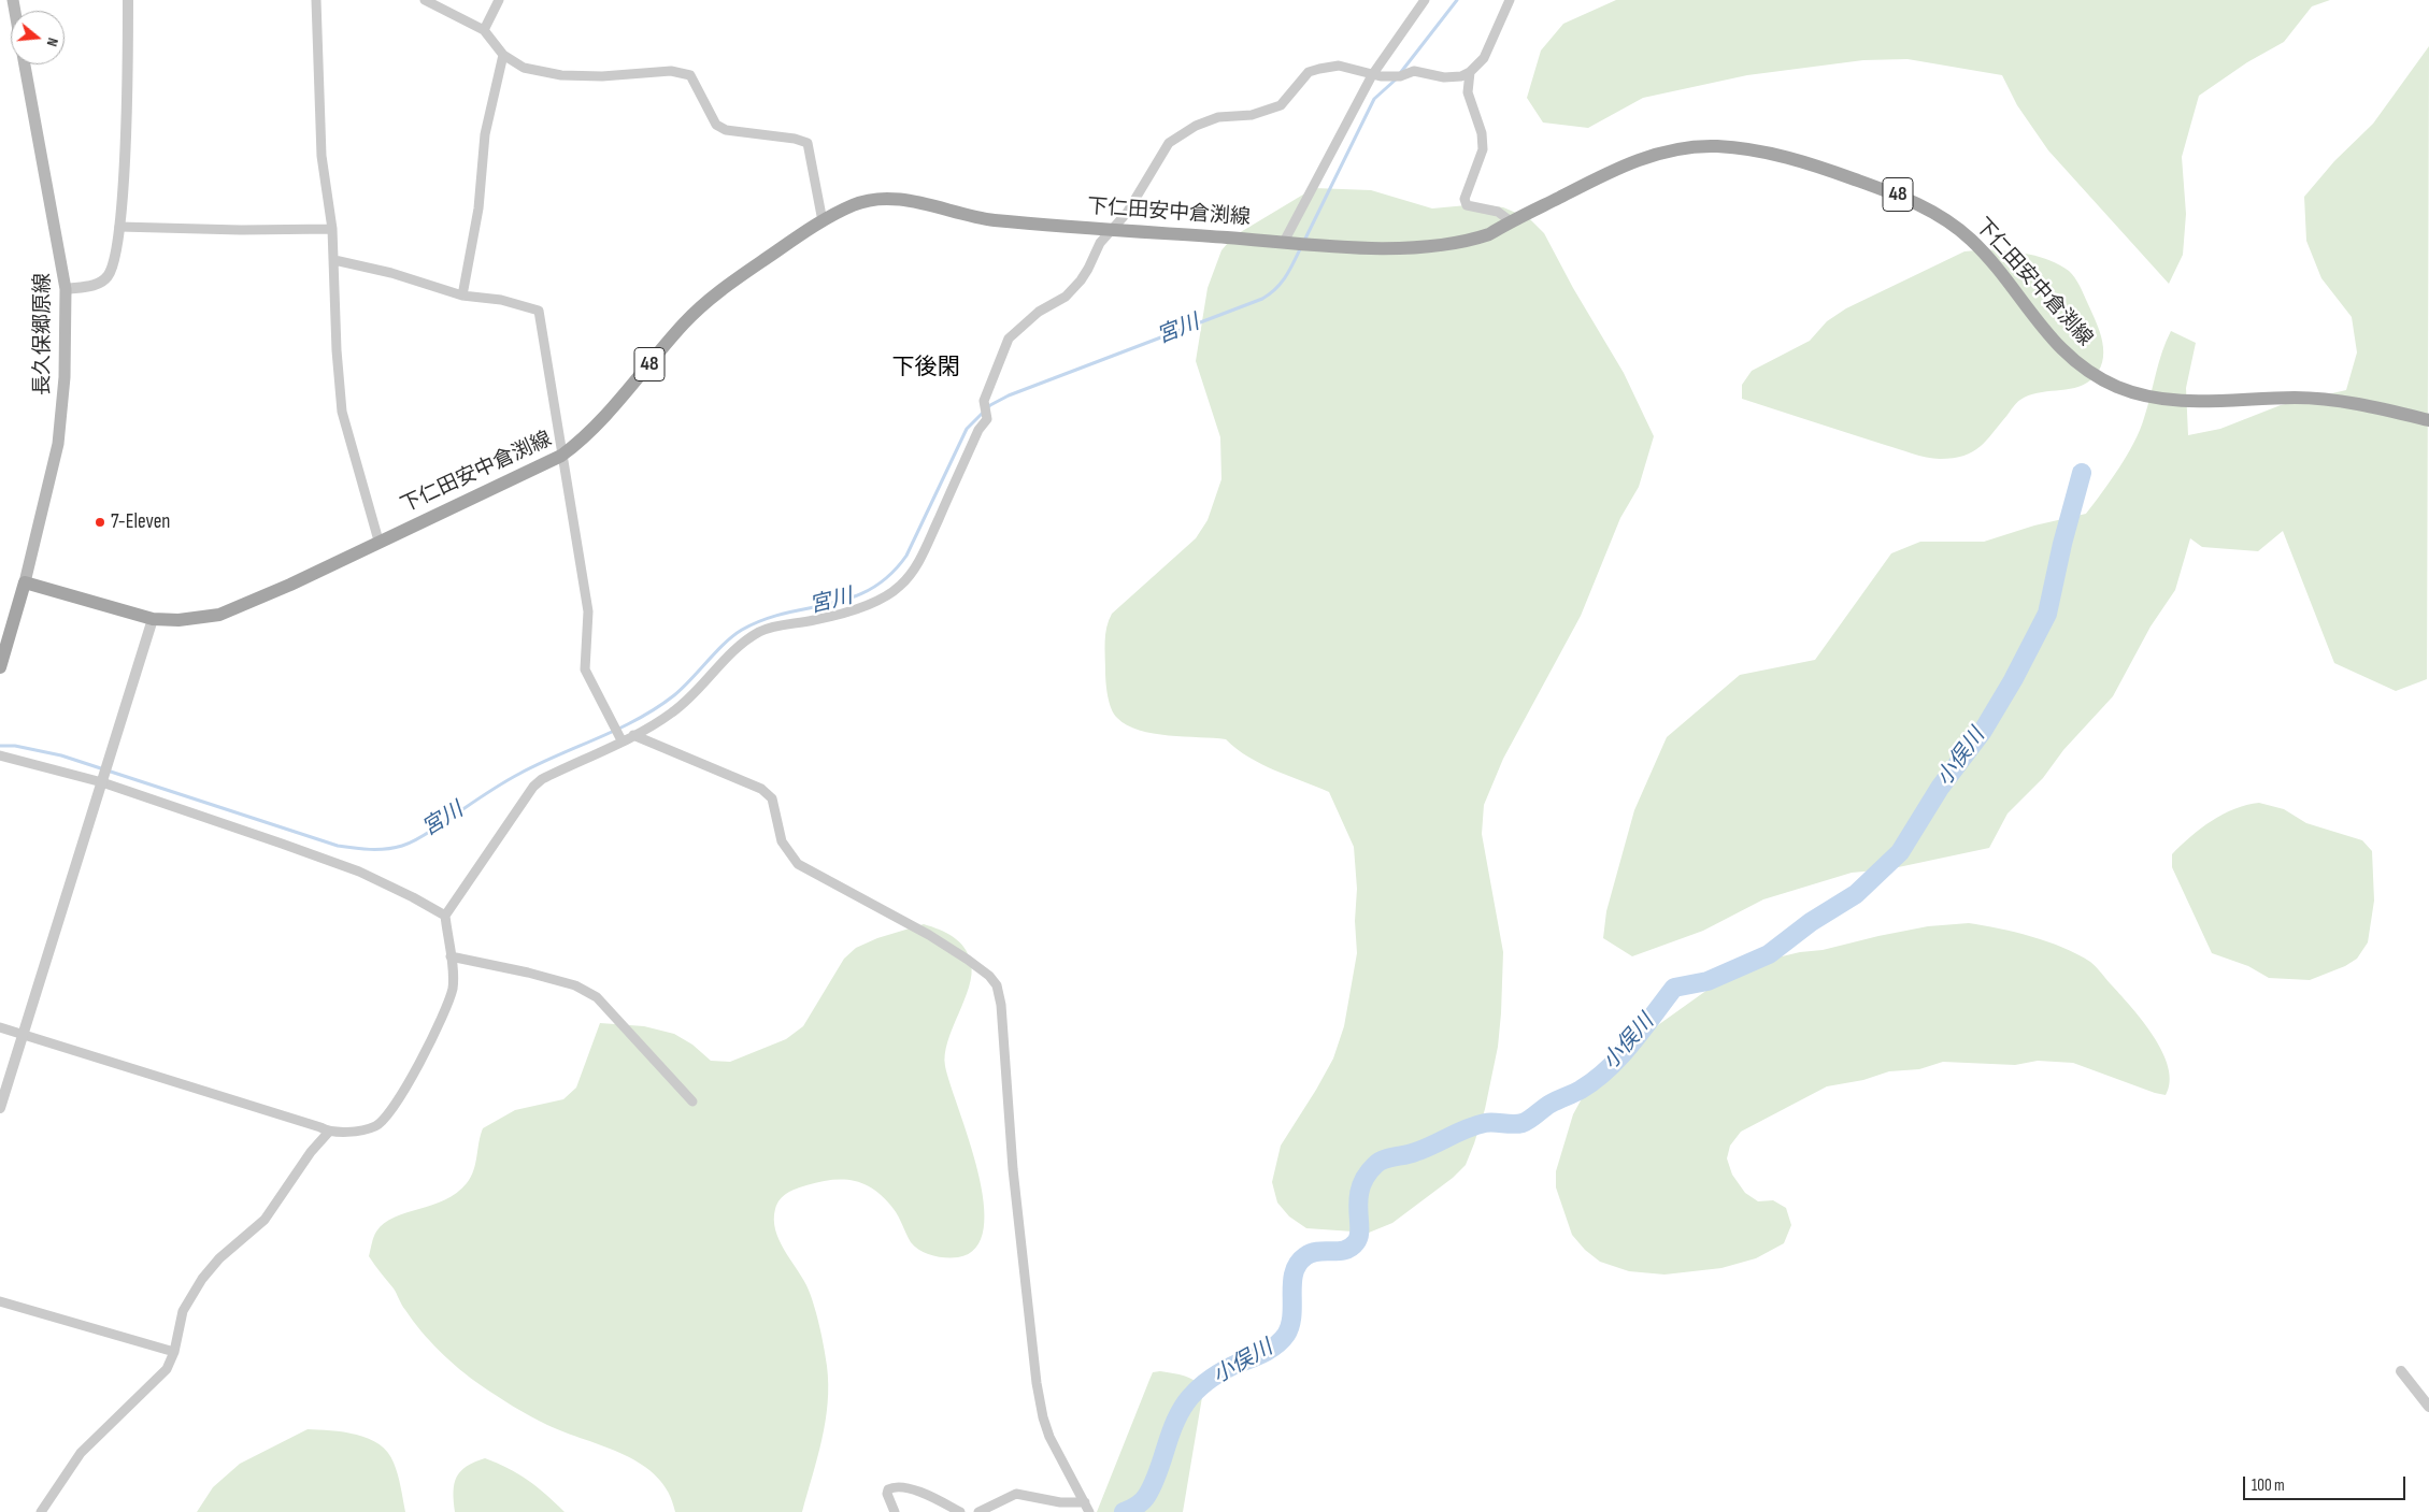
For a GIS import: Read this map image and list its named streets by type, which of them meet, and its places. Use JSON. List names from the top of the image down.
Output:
{
  "streets": {
    "main road": ["48", "下仁田安中倉渕線", "長久保郷原線"]
  },
  "crossings": [
    ["下仁田安中倉渕線", "長久保郷原線"]
  ],
  "districts": ["下後閑"],
  "water": ["宮川", "小俣川"],
  "places": ["7-Eleven"],
  "scale_bar": "100 m",
  "north": "right"
}
